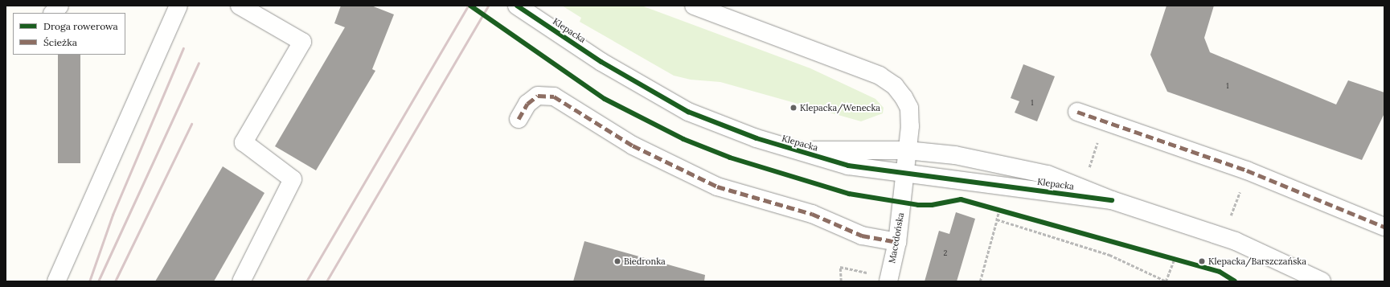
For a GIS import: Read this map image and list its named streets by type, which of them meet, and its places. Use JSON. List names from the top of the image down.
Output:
{
  "streets": {
    "street": ["Klepacka", "Macedońska"]
  },
  "crossings": [
    ["Klepacka", "Macedońska"]
  ],
  "places": ["Klepacka/Wenecka", "Biedronka", "Klepacka/Barszczańska"],
  "house_numbers": ["1", "1", "2"],
  "legend": ["Droga rowerowa", "Ścieżka"]
}
